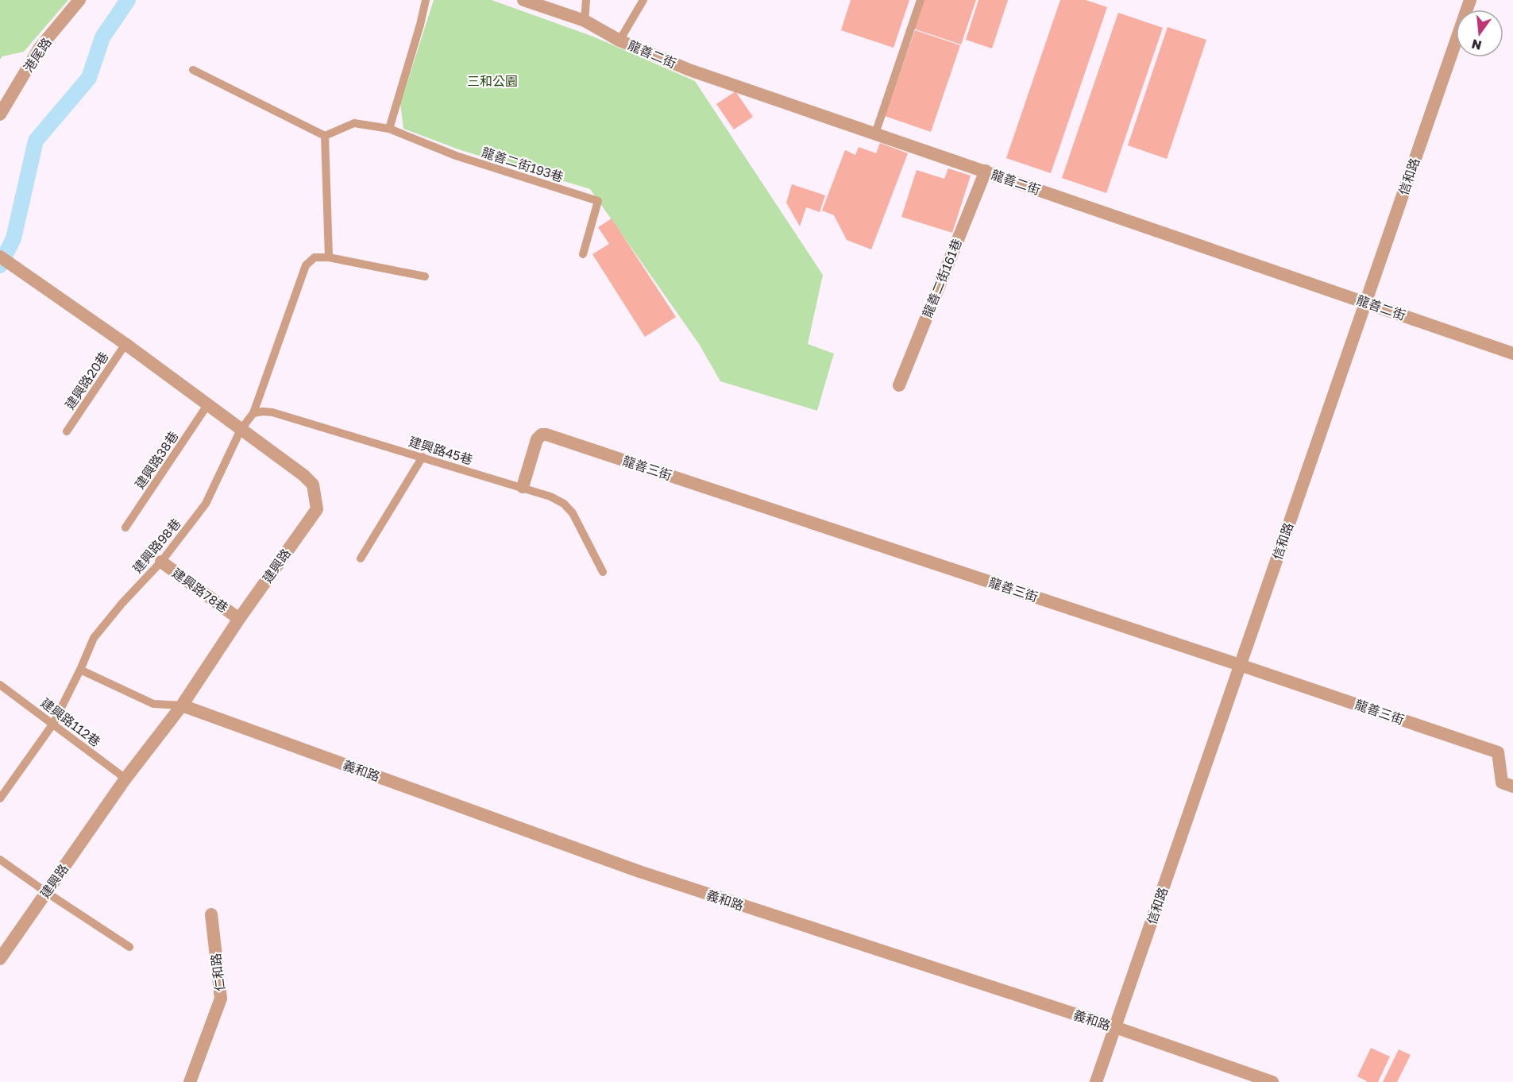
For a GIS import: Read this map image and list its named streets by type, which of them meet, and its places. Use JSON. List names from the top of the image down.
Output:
{
  "streets": {
    "street": [
      "龍善二街",
      "港尾路",
      "信和路",
      "龍善二街161巷",
      "龍善三街",
      "建興路",
      "建興路78巷",
      "義和路",
      "仁和路"
    ],
    "lane": [
      "龍善二街193巷",
      "建興路20巷",
      "建興路45巷",
      "建興路38巷",
      "建興路98巷",
      "建興路112巷"
    ]
  },
  "crossings": [
    ["龍善二街", "信和路"],
    ["龍善二街", "龍善二街161巷"],
    ["信和路", "龍善三街"],
    ["信和路", "義和路"],
    ["建興路20巷", "建興路"],
    ["建興路45巷", "龍善三街"],
    ["建興路38巷", "建興路"],
    ["建興路98巷", "建興路"],
    ["建興路98巷", "建興路78巷"],
    ["建興路98巷", "建興路112巷"],
    ["建興路", "建興路78巷"],
    ["建興路", "建興路112巷"],
    ["建興路", "義和路"]
  ],
  "parks": ["三和公園"],
  "north": "bottom"
}
